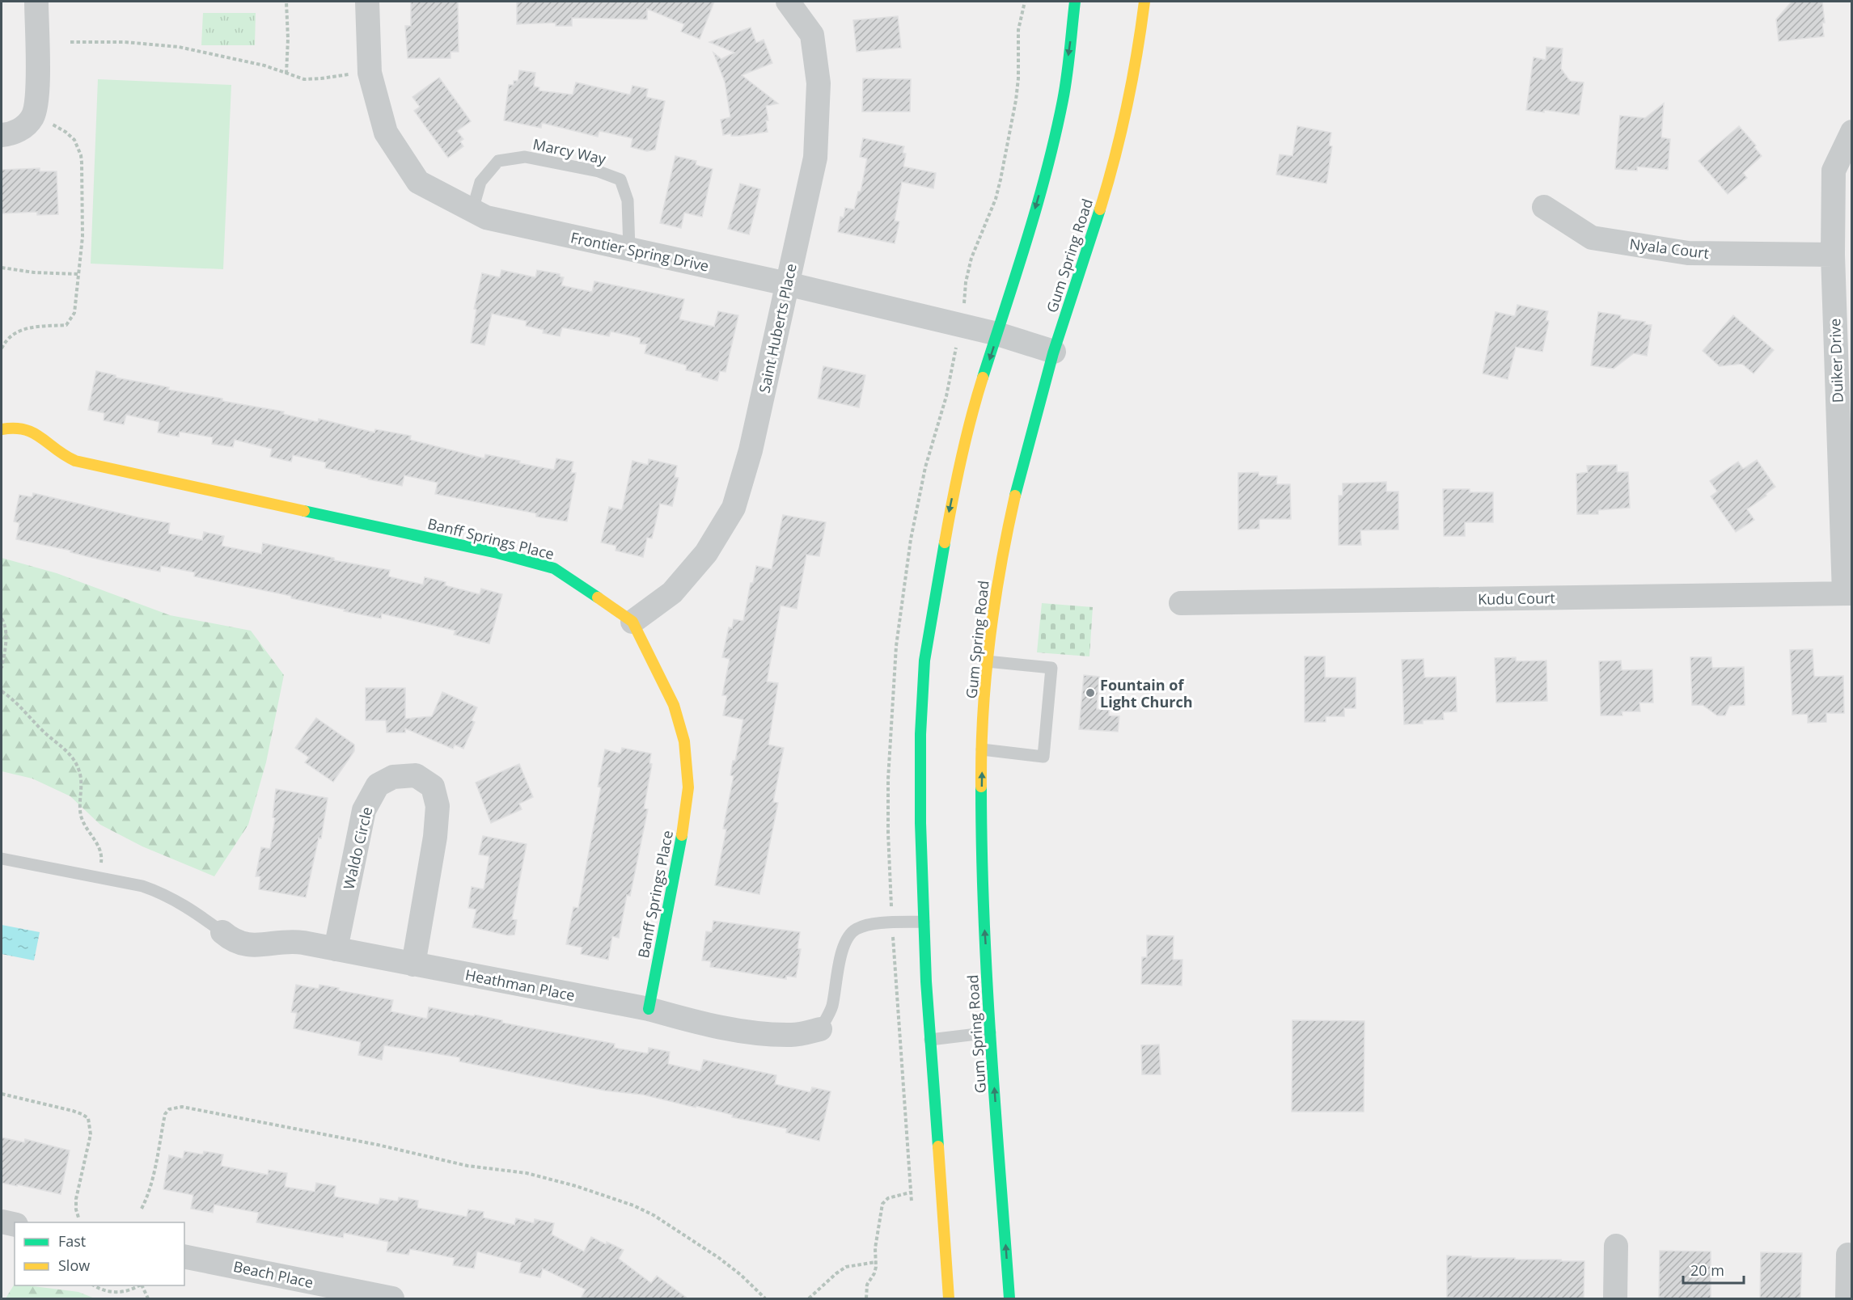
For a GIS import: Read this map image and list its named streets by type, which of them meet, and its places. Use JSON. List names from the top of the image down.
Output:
{
  "streets": {
    "main road": ["Gum Spring Road", "Banff Springs Place"],
    "street": [
      "Nyala Court",
      "Frontier Spring Drive",
      "Saint Huberts Place",
      "Duiker Drive",
      "Kudu Court",
      "Waldo Circle",
      "Heathman Place",
      "Beach Place"
    ],
    "lane": ["Marcy Way"]
  },
  "crossings": [
    ["Marcy Way", "Frontier Spring Drive"],
    ["Nyala Court", "Duiker Drive"],
    ["Frontier Spring Drive", "Gum Spring Road"],
    ["Frontier Spring Drive", "Saint Huberts Place"],
    ["Saint Huberts Place", "Banff Springs Place"],
    ["Duiker Drive", "Kudu Court"],
    ["Banff Springs Place", "Heathman Place"],
    ["Waldo Circle", "Heathman Place"]
  ],
  "places": ["Fountain of Light Church"],
  "legend": ["Fast", "Slow"],
  "scale_bar": "20 m"
}
